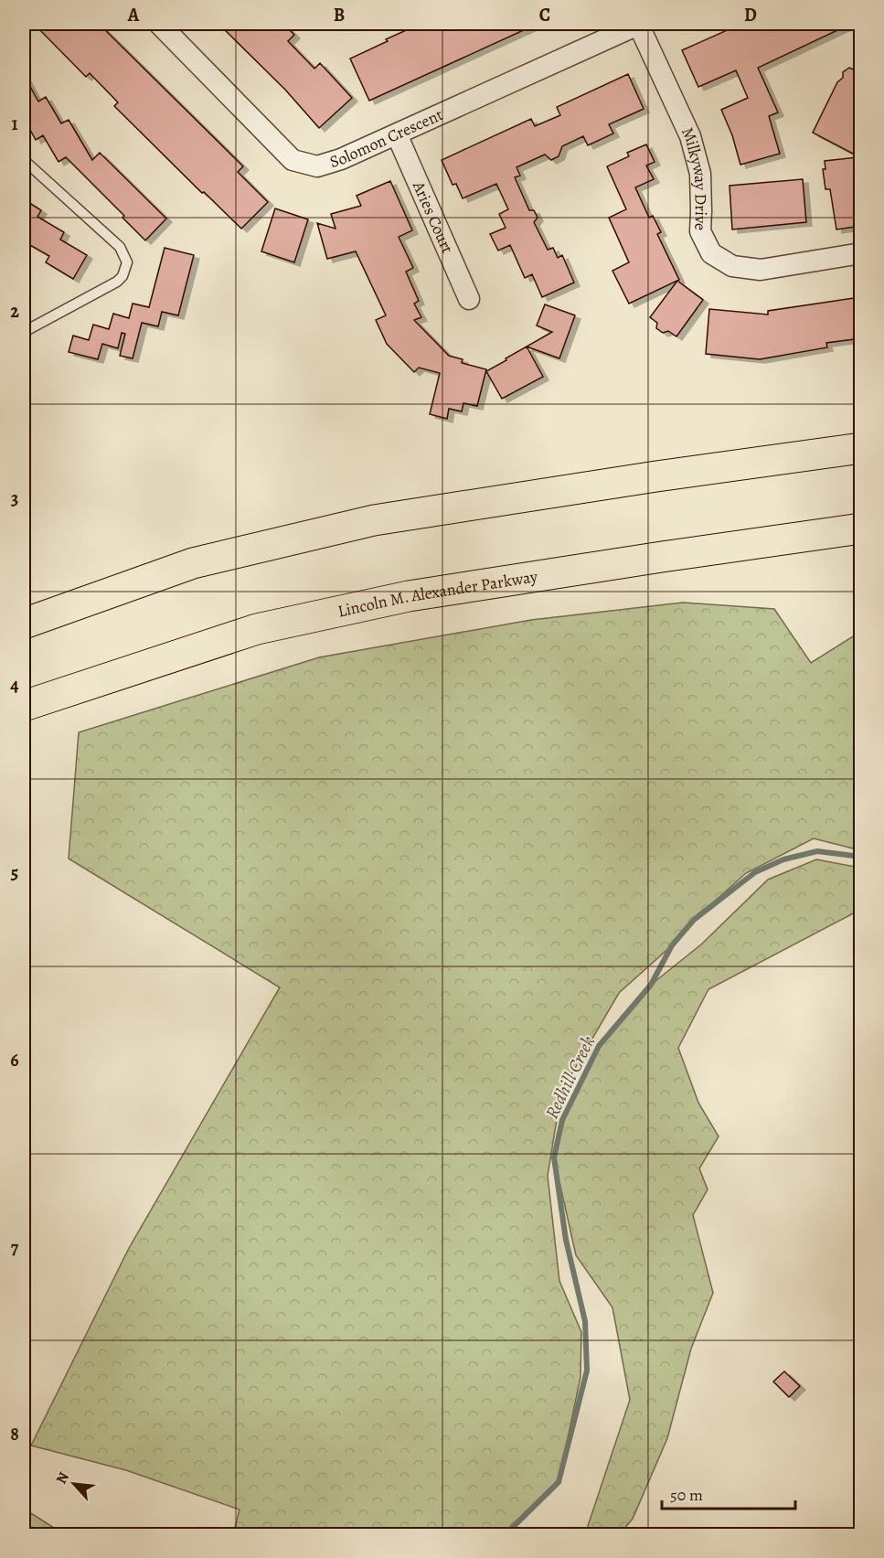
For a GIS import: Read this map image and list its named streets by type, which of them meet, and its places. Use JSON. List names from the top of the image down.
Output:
{
  "streets": {
    "highway": ["Lincoln M. Alexander Parkway"],
    "street": ["Solomon Crescent", "Milkyway Drive", "Aries Court"]
  },
  "crossings": [
    ["Solomon Crescent", "Milkyway Drive"],
    ["Solomon Crescent", "Aries Court"]
  ],
  "water": ["Redhill Creek"],
  "scale_bar": "50 m",
  "north": "top left",
  "grid": {
    "columns": [
      "A",
      "B",
      "C",
      "D"
    ],
    "rows": [
      "1",
      "2",
      "3",
      "4",
      "5",
      "6",
      "7",
      "8"
    ]
  }
}
